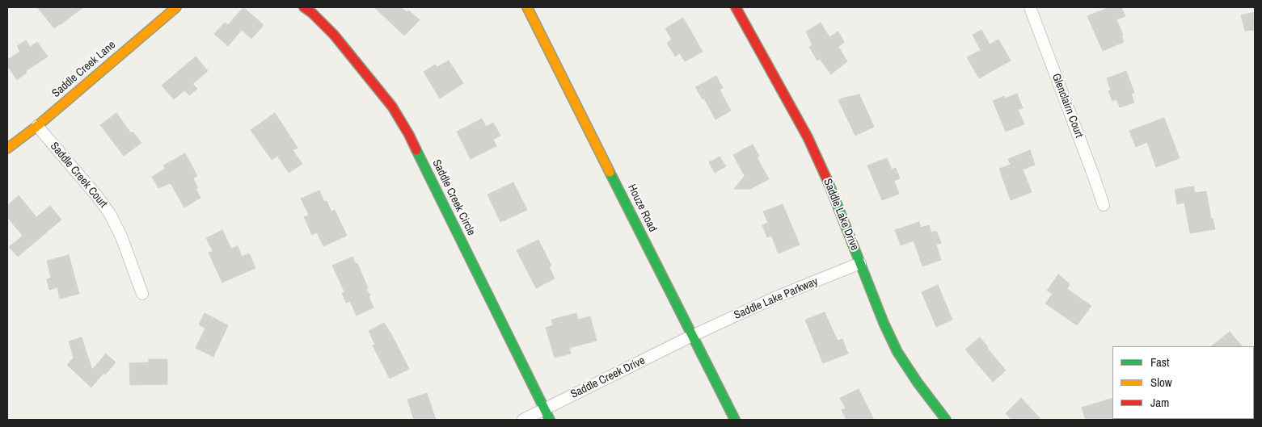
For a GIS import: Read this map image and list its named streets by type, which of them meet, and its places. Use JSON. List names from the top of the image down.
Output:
{
  "streets": {
    "street": [
      "Saddle Creek Lane",
      "Glenclairn Court",
      "Saddle Creek Court",
      "Saddle Creek Circle",
      "Houze Road",
      "Saddle Lake Drive",
      "Saddle Lake Parkway",
      "Saddle Creek Drive"
    ]
  },
  "crossings": [
    ["Saddle Creek Lane", "Saddle Creek Court"],
    ["Saddle Creek Circle", "Saddle Creek Drive"],
    ["Houze Road", "Saddle Lake Parkway"],
    ["Houze Road", "Saddle Creek Drive"],
    ["Saddle Lake Drive", "Saddle Lake Parkway"],
    ["Saddle Lake Parkway", "Saddle Creek Drive"]
  ],
  "legend": ["Fast", "Slow", "Jam"]
}
